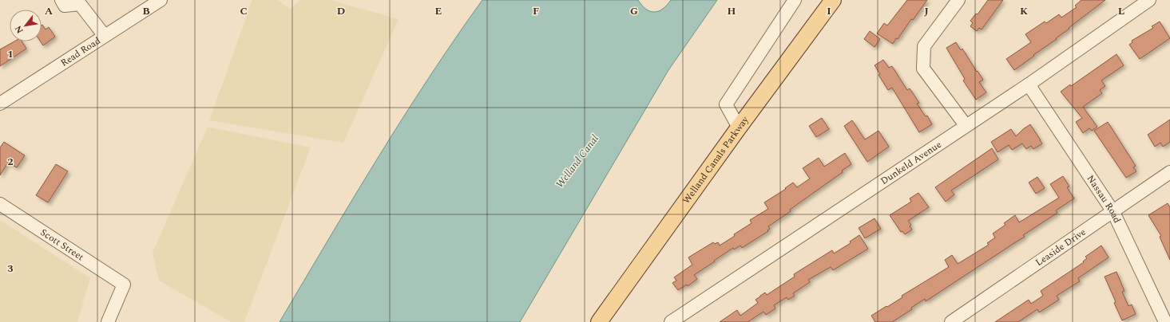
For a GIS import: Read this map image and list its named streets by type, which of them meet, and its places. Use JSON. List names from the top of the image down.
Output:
{
  "streets": {
    "main road": ["Welland Canals Parkway"],
    "street": [
      "Read Road",
      "Dunkeld Avenue",
      "Nassau Road",
      "Scott Street",
      "Leaside Drive"
    ]
  },
  "crossings": [
    ["Dunkeld Avenue", "Nassau Road"],
    ["Nassau Road", "Leaside Drive"]
  ],
  "water": ["Welland Canal"],
  "north": "bottom left",
  "grid": {
    "columns": [
      "A",
      "B",
      "C",
      "D",
      "E",
      "F",
      "G",
      "H",
      "I",
      "J",
      "K",
      "L"
    ],
    "rows": ["1", "2", "3"]
  }
}
